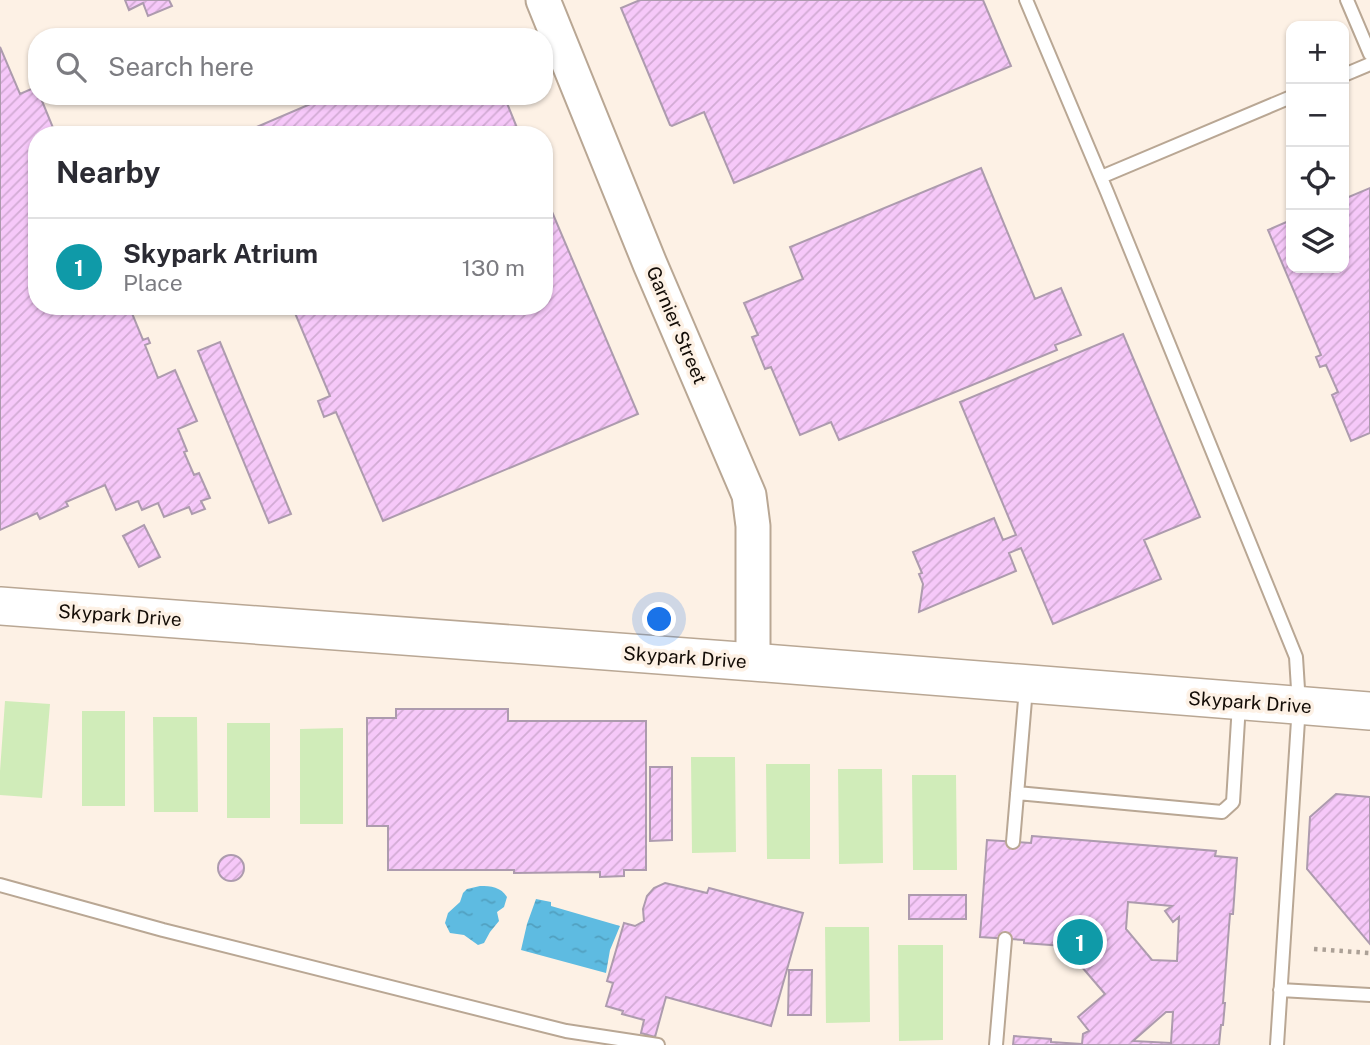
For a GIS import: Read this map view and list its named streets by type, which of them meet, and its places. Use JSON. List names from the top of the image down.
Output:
{
  "streets": {
    "main road": ["Skypark Drive"],
    "street": ["Garnier Street"]
  },
  "crossings": [
    ["Garnier Street", "Skypark Drive"]
  ],
  "page": {
    "map_buttons": ["+", "−"],
    "search": "Search here",
    "heading": "Nearby",
    "list": [
      {
        "mark": "1",
        "name": "Skypark Atrium",
        "note": "Place",
        "value": "130 m"
      }
    ],
    "pins": "1"
  }
}
